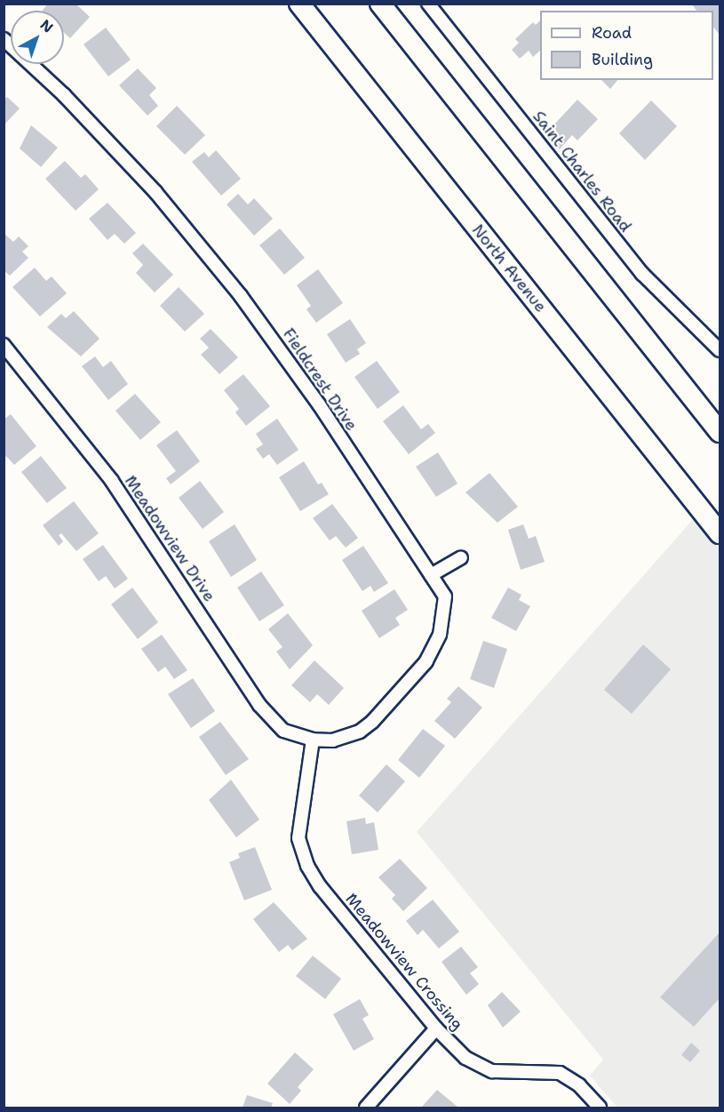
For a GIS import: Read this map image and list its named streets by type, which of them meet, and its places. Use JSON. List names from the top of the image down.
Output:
{
  "streets": {
    "main road": ["North Avenue"],
    "street": [
      "Saint Charles Road",
      "Fieldcrest Drive",
      "Meadowview Drive",
      "Meadowview Crossing"
    ]
  },
  "crossings": [
    ["Fieldcrest Drive", "Meadowview Drive"],
    ["Fieldcrest Drive", "Meadowview Crossing"],
    ["Meadowview Drive", "Meadowview Crossing"]
  ],
  "legend": ["Road", "Building"],
  "north": "top right"
}
